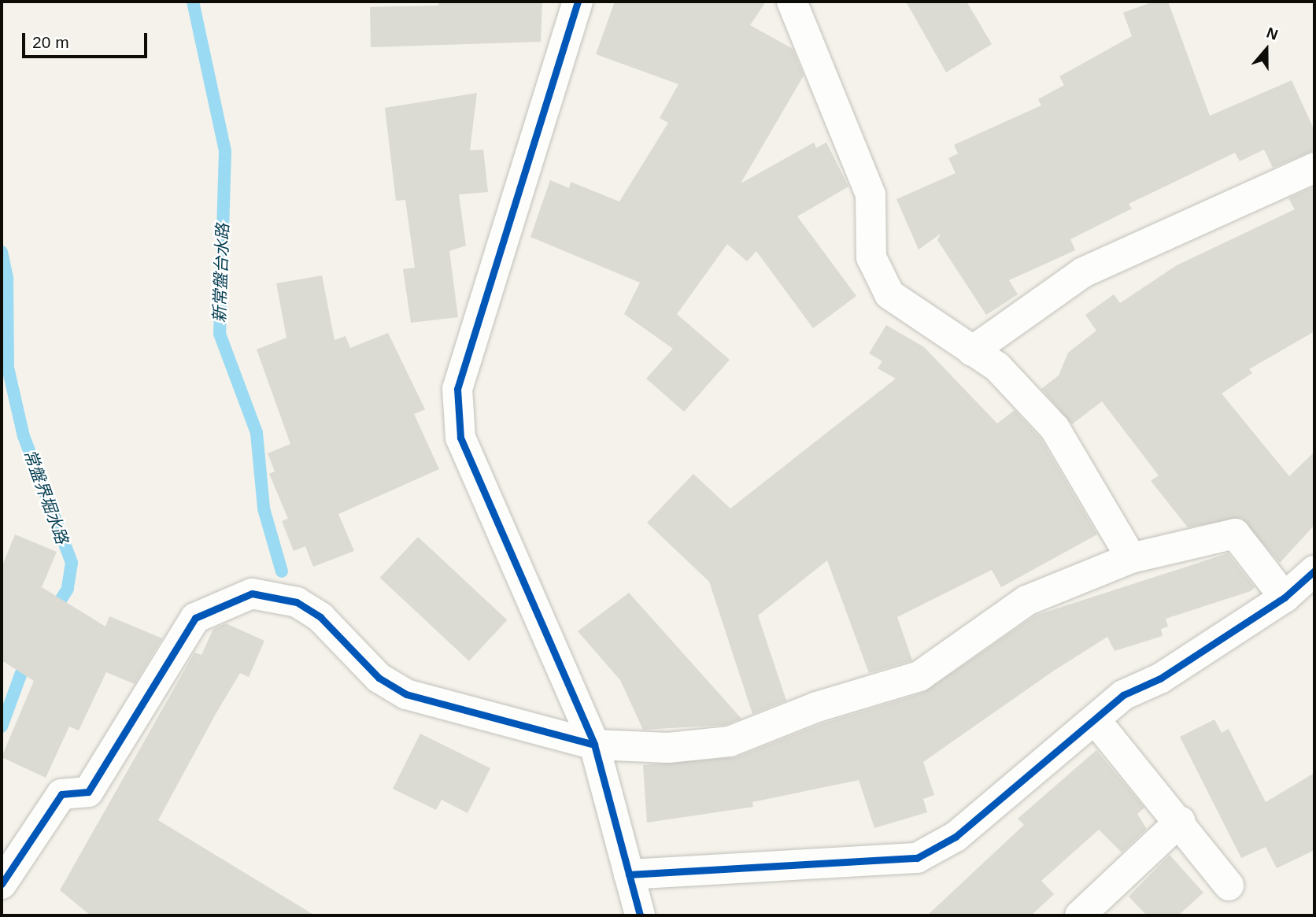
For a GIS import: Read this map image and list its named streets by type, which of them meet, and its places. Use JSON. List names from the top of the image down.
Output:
{
  "water": ["新常盤台水路", "常盤界堀水路"],
  "scale_bar": "20 m",
  "north": "top"
}
